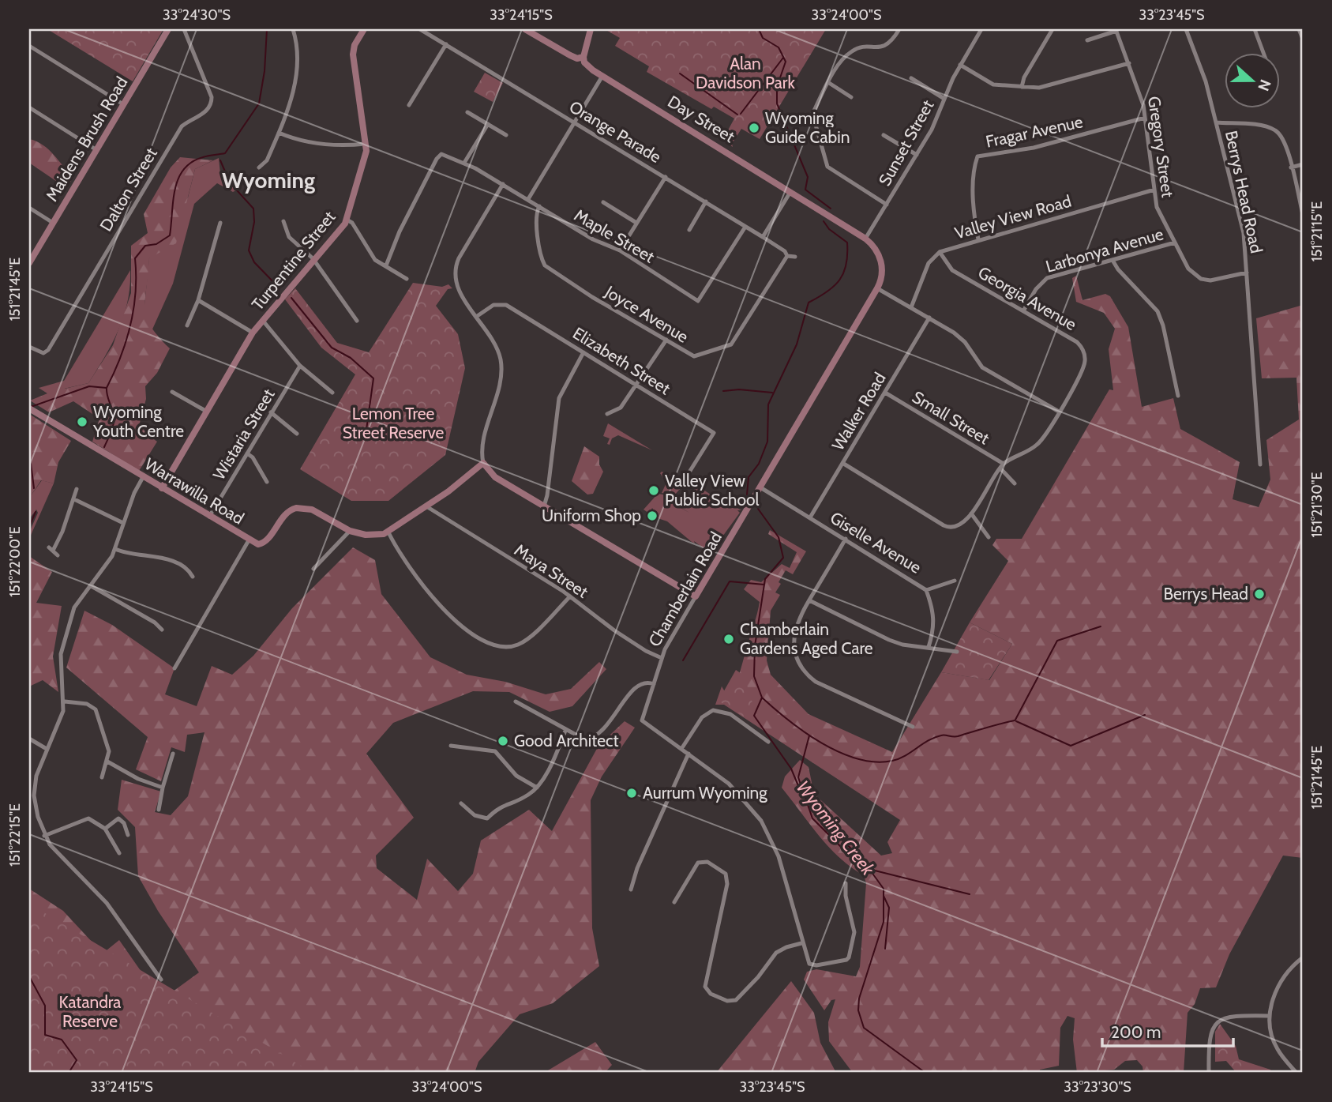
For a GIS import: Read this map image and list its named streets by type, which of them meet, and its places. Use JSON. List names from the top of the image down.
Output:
{
  "streets": {
    "street": [
      "Day Street",
      "Orange Parade",
      "Fragar Avenue",
      "Maidens Brush Road",
      "Sunset Street",
      "Gregory Street",
      "Dalton Street",
      "Berrys Head Road",
      "Valley View Road",
      "Maple Street",
      "Larbonya Avenue",
      "Turpentine Street",
      "Georgia Avenue",
      "Joyce Avenue",
      "Elizabeth Street",
      "Walker Road",
      "Small Street",
      "Wistaria Street",
      "Warrawilla Road",
      "Giselle Avenue",
      "Maya Street",
      "Chamberlain Road"
    ]
  },
  "crossings": [
    ["Day Street", "Sunset Street"],
    ["Day Street", "Chamberlain Road"],
    ["Orange Parade", "Maple Street"],
    ["Orange Parade", "Joyce Avenue"],
    ["Fragar Avenue", "Gregory Street"],
    ["Fragar Avenue", "Valley View Road"],
    ["Sunset Street", "Chamberlain Road"],
    ["Gregory Street", "Berrys Head Road"],
    ["Gregory Street", "Valley View Road"],
    ["Gregory Street", "Larbonya Avenue"],
    ["Valley View Road", "Georgia Avenue"],
    ["Maple Street", "Joyce Avenue"],
    ["Larbonya Avenue", "Georgia Avenue"],
    ["Turpentine Street", "Warrawilla Road"],
    ["Georgia Avenue", "Small Street"],
    ["Walker Road", "Small Street"],
    ["Walker Road", "Giselle Avenue"],
    ["Wistaria Street", "Warrawilla Road"],
    ["Giselle Avenue", "Chamberlain Road"],
    ["Maya Street", "Chamberlain Road"]
  ],
  "districts": ["Wyoming"],
  "water": ["Wyoming Creek"],
  "parks": ["Alan Davidson Park", "Lemon Tree Street Reserve", "Katandra Reserve"],
  "places": [
    "Wyoming Guide Cabin",
    "Wyoming Youth Centre",
    "Valley View Public School",
    "Uniform Shop",
    "Berrys Head",
    "Chamberlain Gardens Aged Care",
    "Good Architect",
    "Aurrum Wyoming"
  ],
  "scale_bar": "200 m",
  "north": "right",
  "coordinates": [
    "33°24'30\"S",
    "33°24'15\"S",
    "33°24'00\"S",
    "33°23'45\"S",
    "151°21'15\"E",
    "151°21'45\"E",
    "151°21'30\"E",
    "151°22'00\"E",
    "151°22'15\"E",
    "33°23'30\"S"
  ]
}
